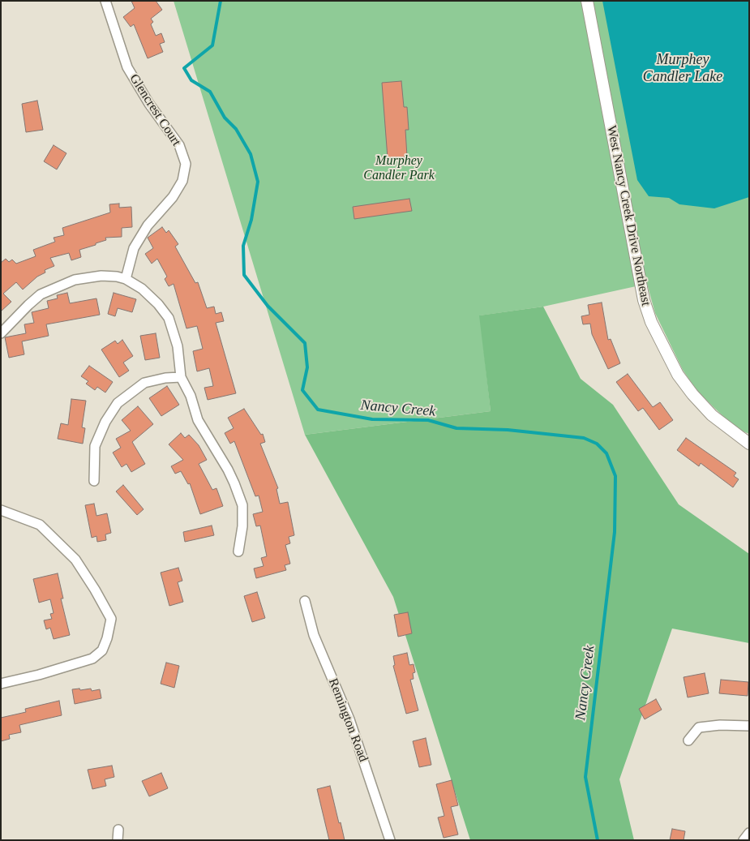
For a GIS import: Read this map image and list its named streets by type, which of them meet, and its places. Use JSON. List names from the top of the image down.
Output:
{
  "streets": {
    "street": ["Glencrest Court", "West Nancy Creek Drive Northeast", "Remington Road"]
  },
  "water": ["Murphey Candler Lake", "Nancy Creek"],
  "parks": ["Murphey Candler Park"]
}
